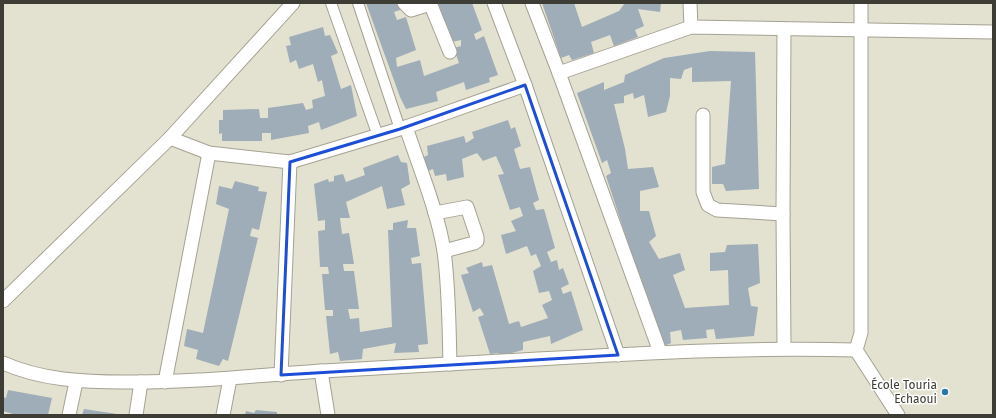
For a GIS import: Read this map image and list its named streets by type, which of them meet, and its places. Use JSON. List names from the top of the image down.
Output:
{
  "places": ["École Touria Echaoui"]
}
